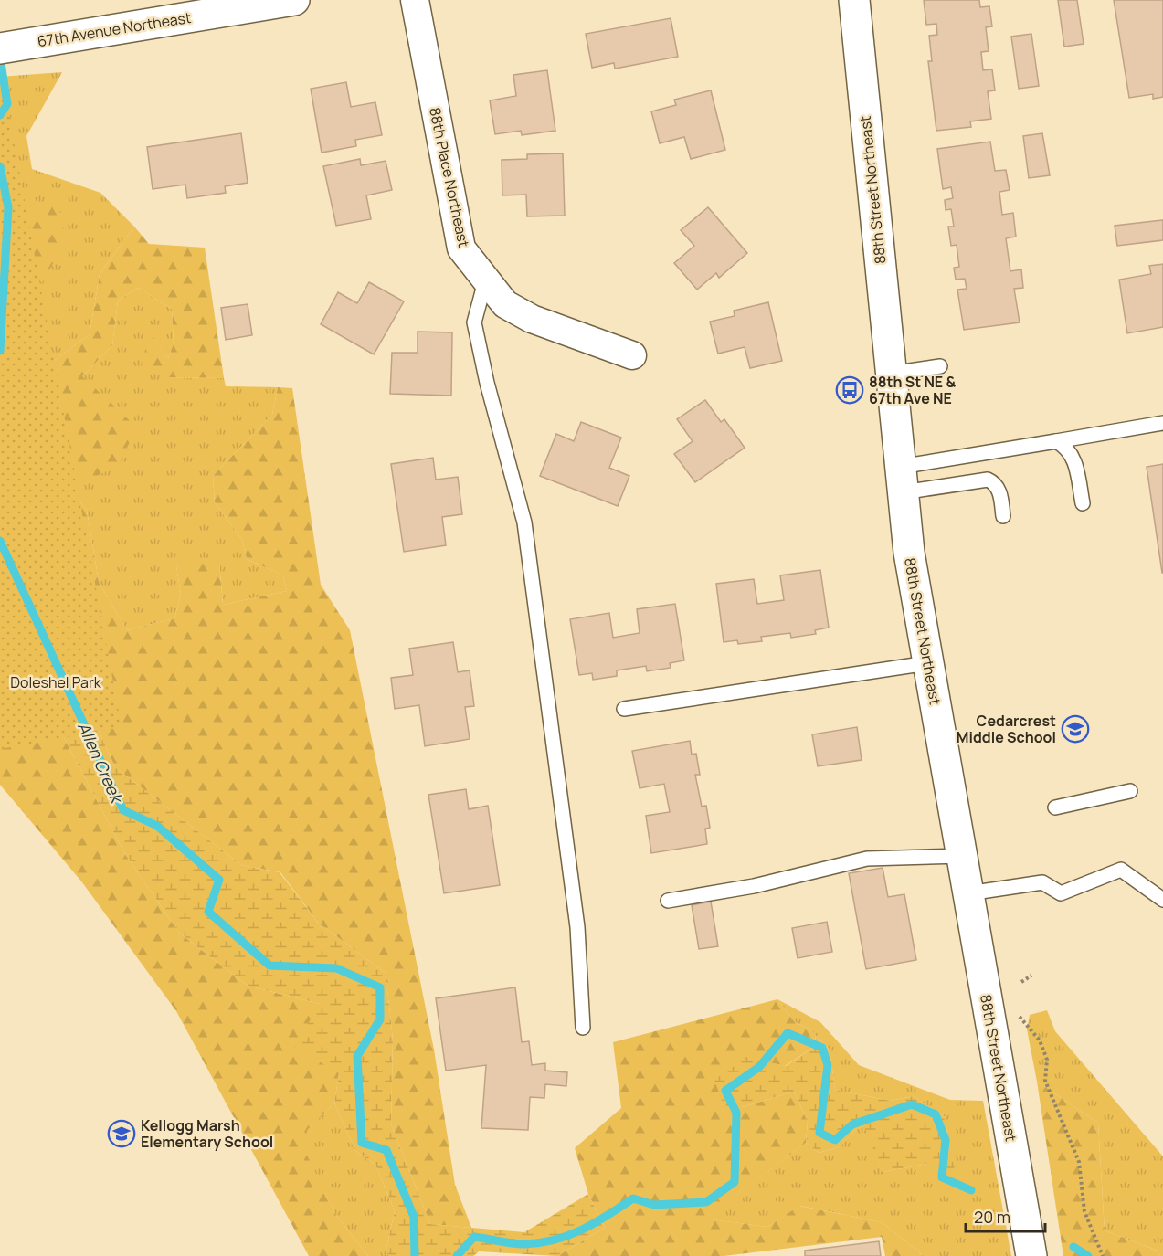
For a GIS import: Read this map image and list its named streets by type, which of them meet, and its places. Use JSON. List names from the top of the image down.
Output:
{
  "streets": {
    "main road": ["67th Avenue Northeast", "88th Street Northeast"],
    "street": ["88th Place Northeast"]
  },
  "water": ["Allen Creek"],
  "parks": ["Doleshel Park"],
  "places": {
    "bus stop": ["88th St NE & 67th Ave NE"],
    "school or university": ["Cedarcrest Middle School", "Kellogg Marsh Elementary School"]
  },
  "scale_bar": "20 m"
}
